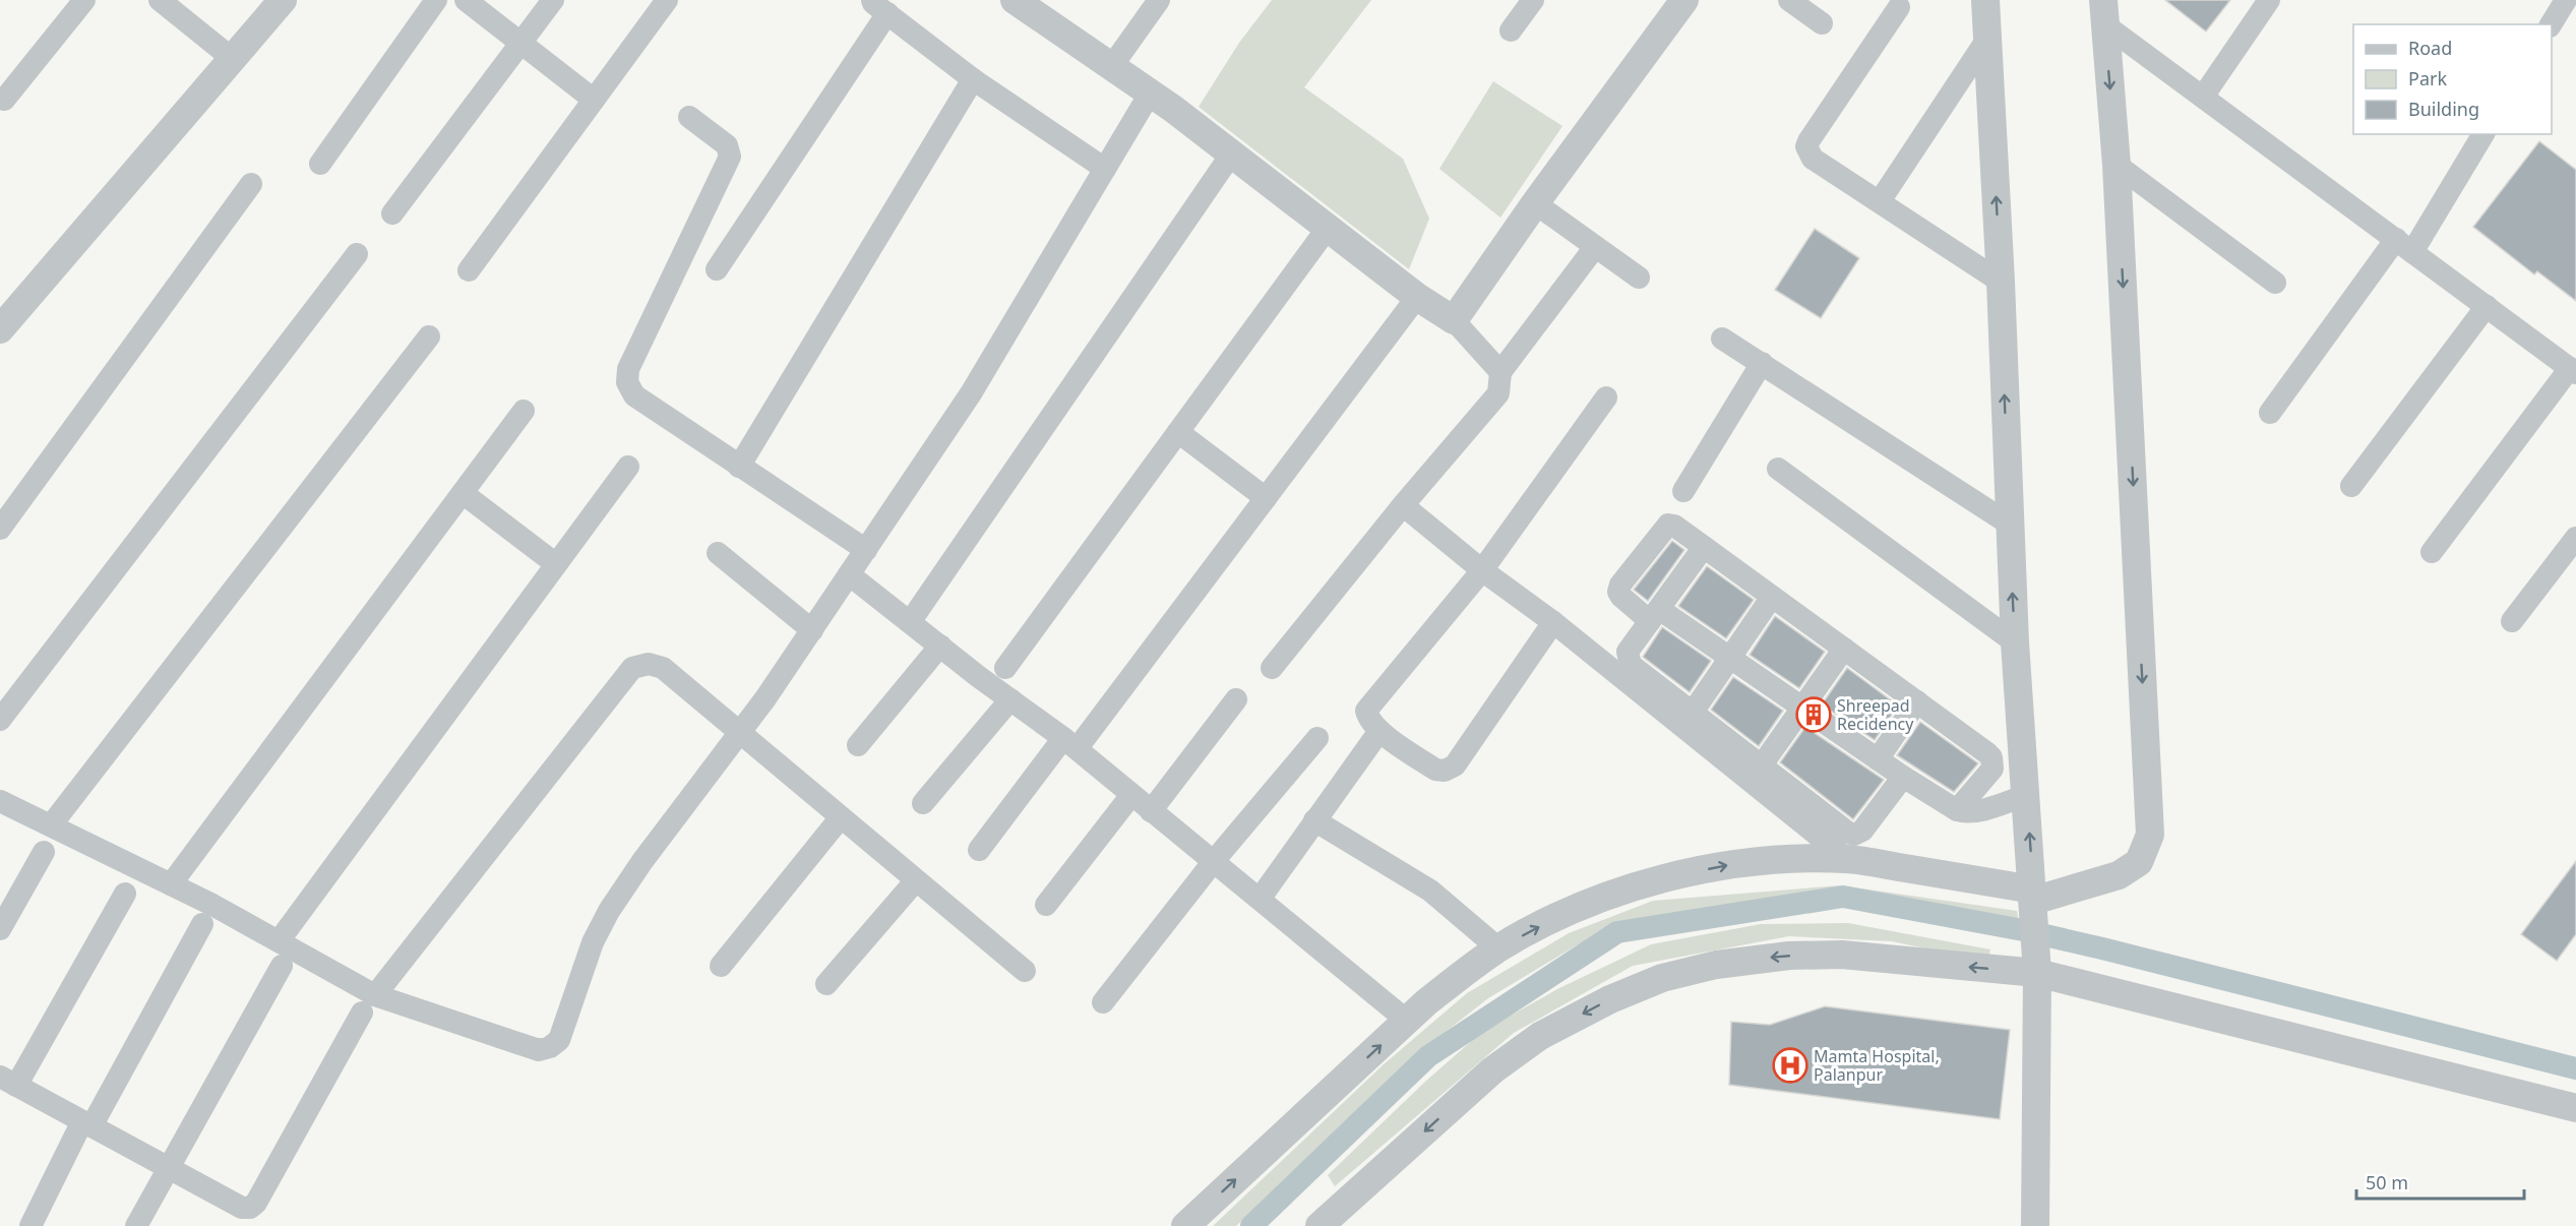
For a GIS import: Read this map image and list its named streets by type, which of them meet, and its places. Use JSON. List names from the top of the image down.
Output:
{
  "places": {
    "building": ["Shreepad Recidency"],
    "hospital": ["Mamta Hospital, Palanpur"]
  },
  "legend": ["Road", "Park", "Building"],
  "scale_bar": "50 m"
}
